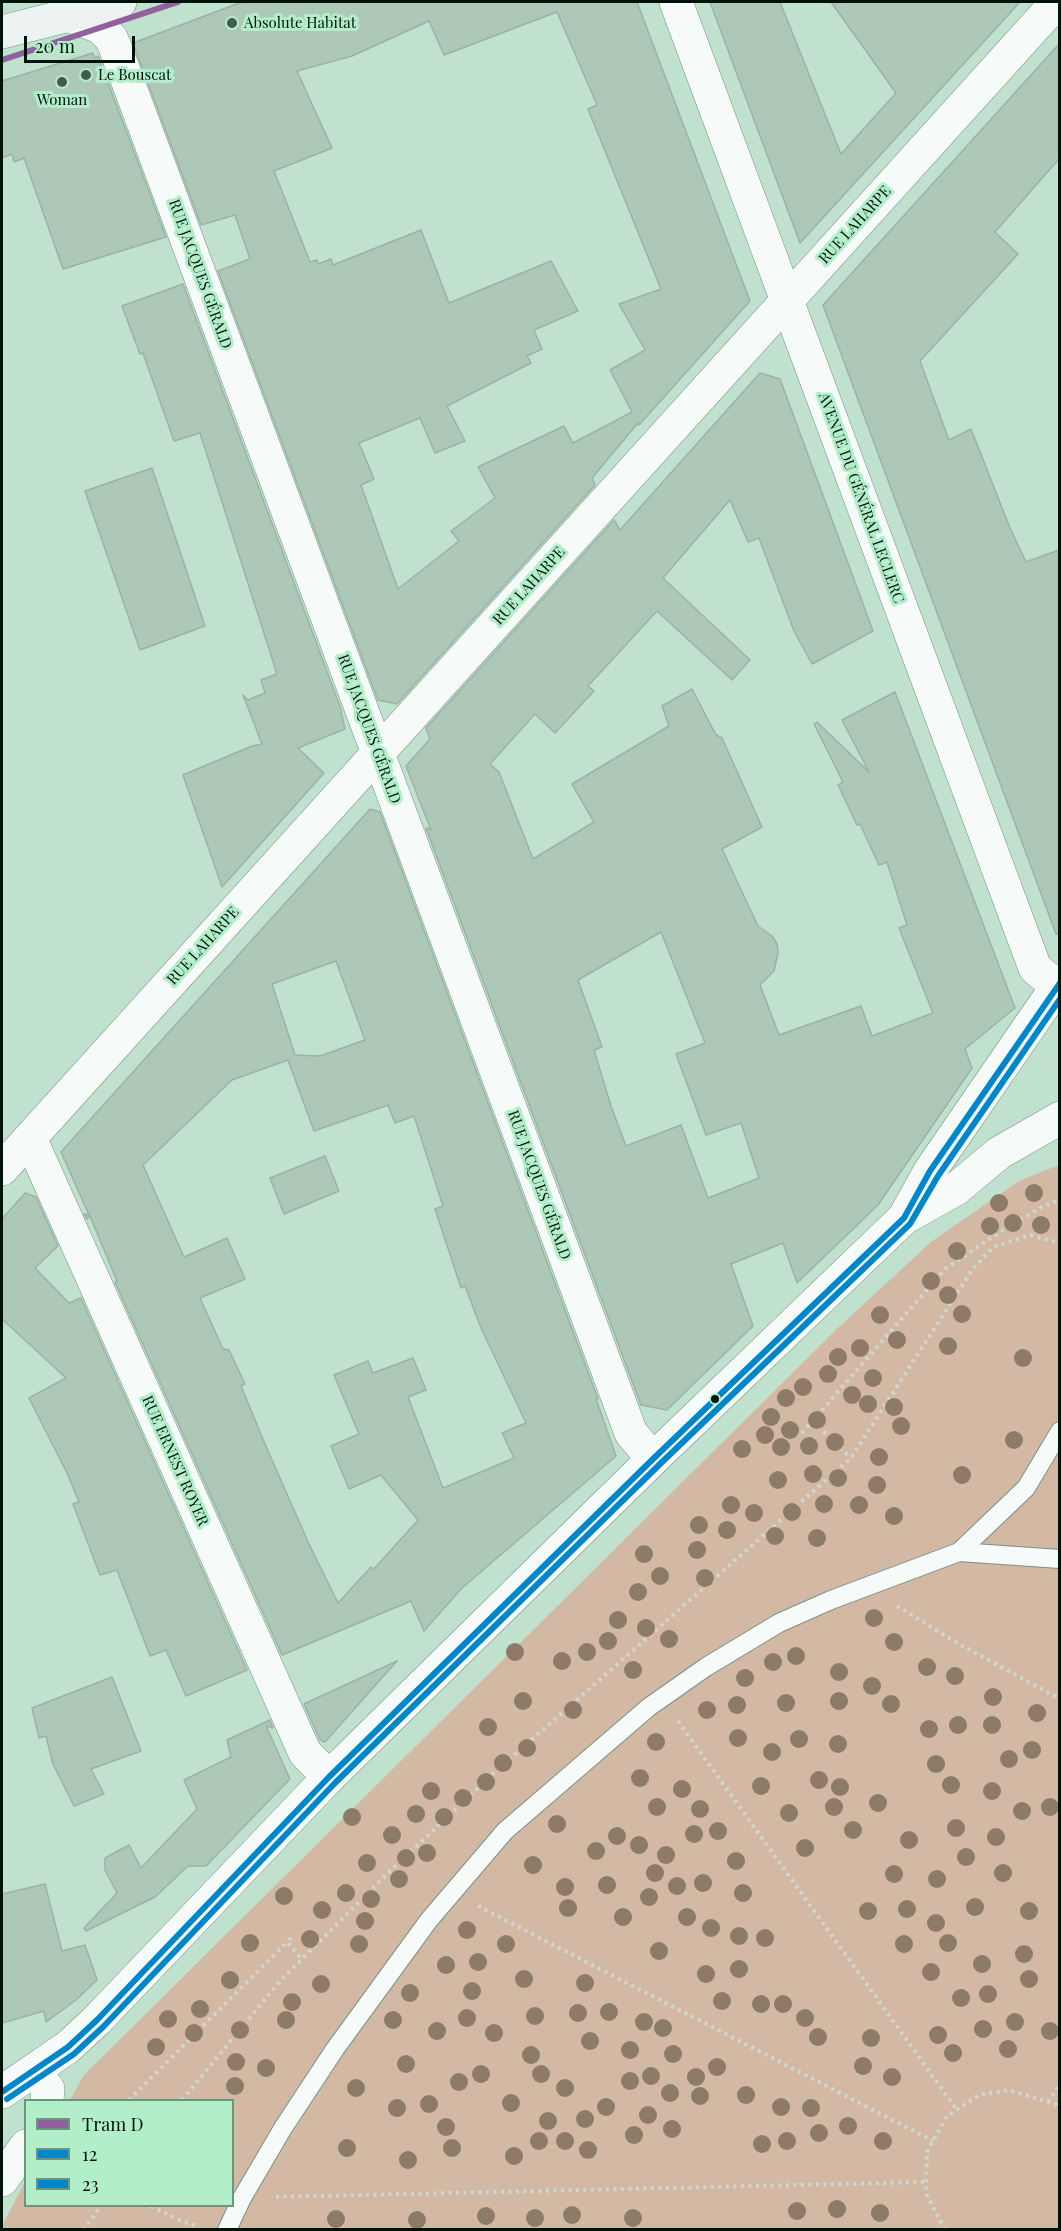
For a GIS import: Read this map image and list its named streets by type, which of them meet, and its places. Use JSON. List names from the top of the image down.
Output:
{
  "streets": {
    "street": [
      "RUE LAHARPE",
      "RUE JACQUES GÉRALD",
      "AVENUE DU GÉNÉRAL LECLERC",
      "RUE ERNEST ROYER"
    ]
  },
  "crossings": [
    ["RUE LAHARPE", "RUE JACQUES GÉRALD"],
    ["RUE LAHARPE", "AVENUE DU GÉNÉRAL LECLERC"],
    ["RUE LAHARPE", "RUE ERNEST ROYER"]
  ],
  "places": ["Absolute Habitat", "Le Bouscat", "Woman"],
  "lines": ["tram line D", "transit line 12", "transit line 23"],
  "legend": ["Tram D", "12", "23"],
  "scale_bar": "20 m"
}
